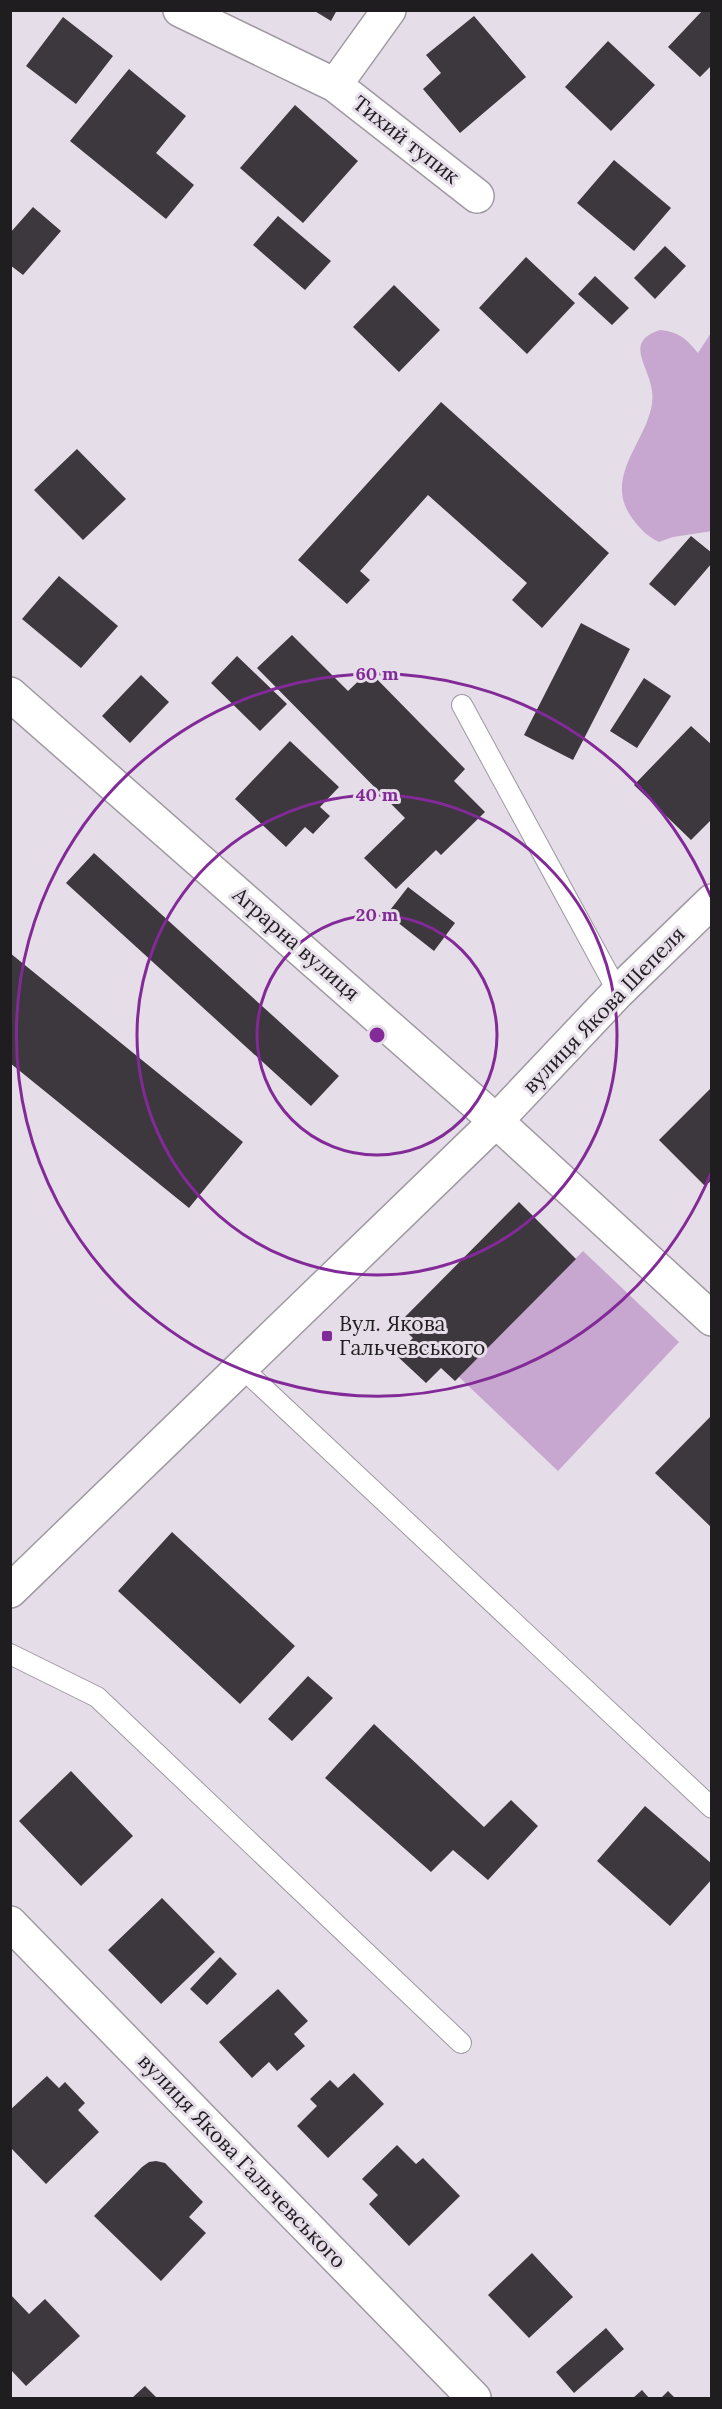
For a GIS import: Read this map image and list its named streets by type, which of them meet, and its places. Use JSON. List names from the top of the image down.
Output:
{
  "streets": {
    "street": [
      "Тихий тупик",
      "Аграрна вулиця",
      "вулиця Якова Шепеля",
      "вулиця Якова Гальчевського"
    ]
  },
  "crossings": [
    ["Аграрна вулиця", "вулиця Якова Шепеля"]
  ],
  "places": {
    "transit": ["Вул. Якова Гальчевського"]
  },
  "rings": ["60 m", "40 m", "20 m"]
}
